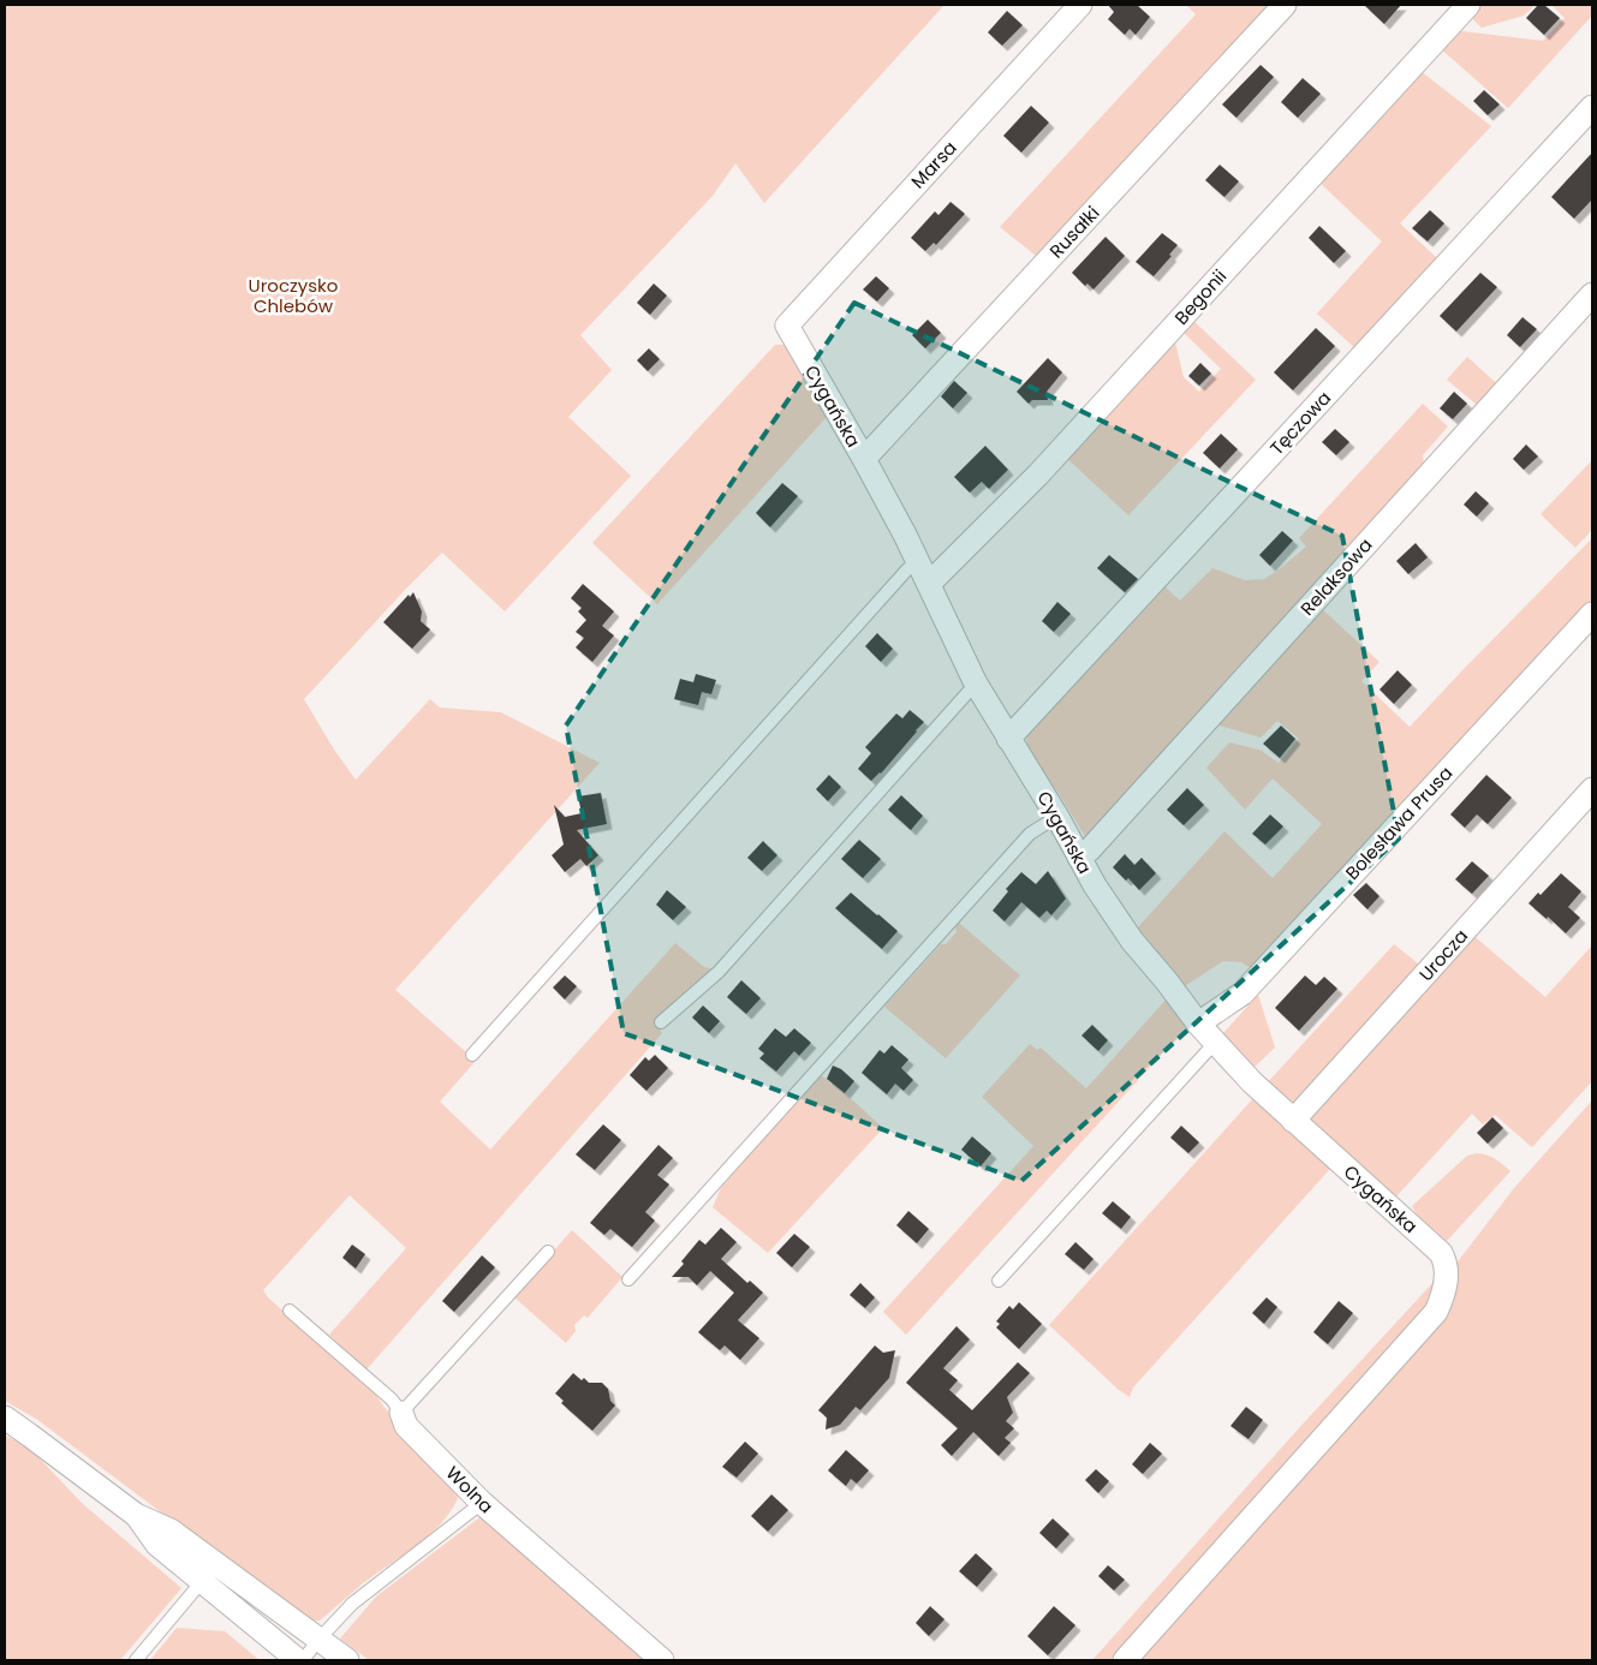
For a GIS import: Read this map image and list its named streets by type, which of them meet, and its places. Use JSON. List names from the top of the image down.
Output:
{
  "streets": {
    "street": [
      "Marsa",
      "Rusałki",
      "Begonii",
      "Cygańska",
      "Tęczowa",
      "Relaksowa",
      "Bolesława Prusa",
      "Urocza",
      "Wolna"
    ]
  },
  "crossings": [
    ["Marsa", "Cygańska"],
    ["Rusałki", "Cygańska"],
    ["Begonii", "Cygańska"],
    ["Cygańska", "Tęczowa"],
    ["Cygańska", "Relaksowa"],
    ["Cygańska", "Bolesława Prusa"],
    ["Cygańska", "Urocza"]
  ],
  "parks": ["Uroczysko Chlebów"]
}
